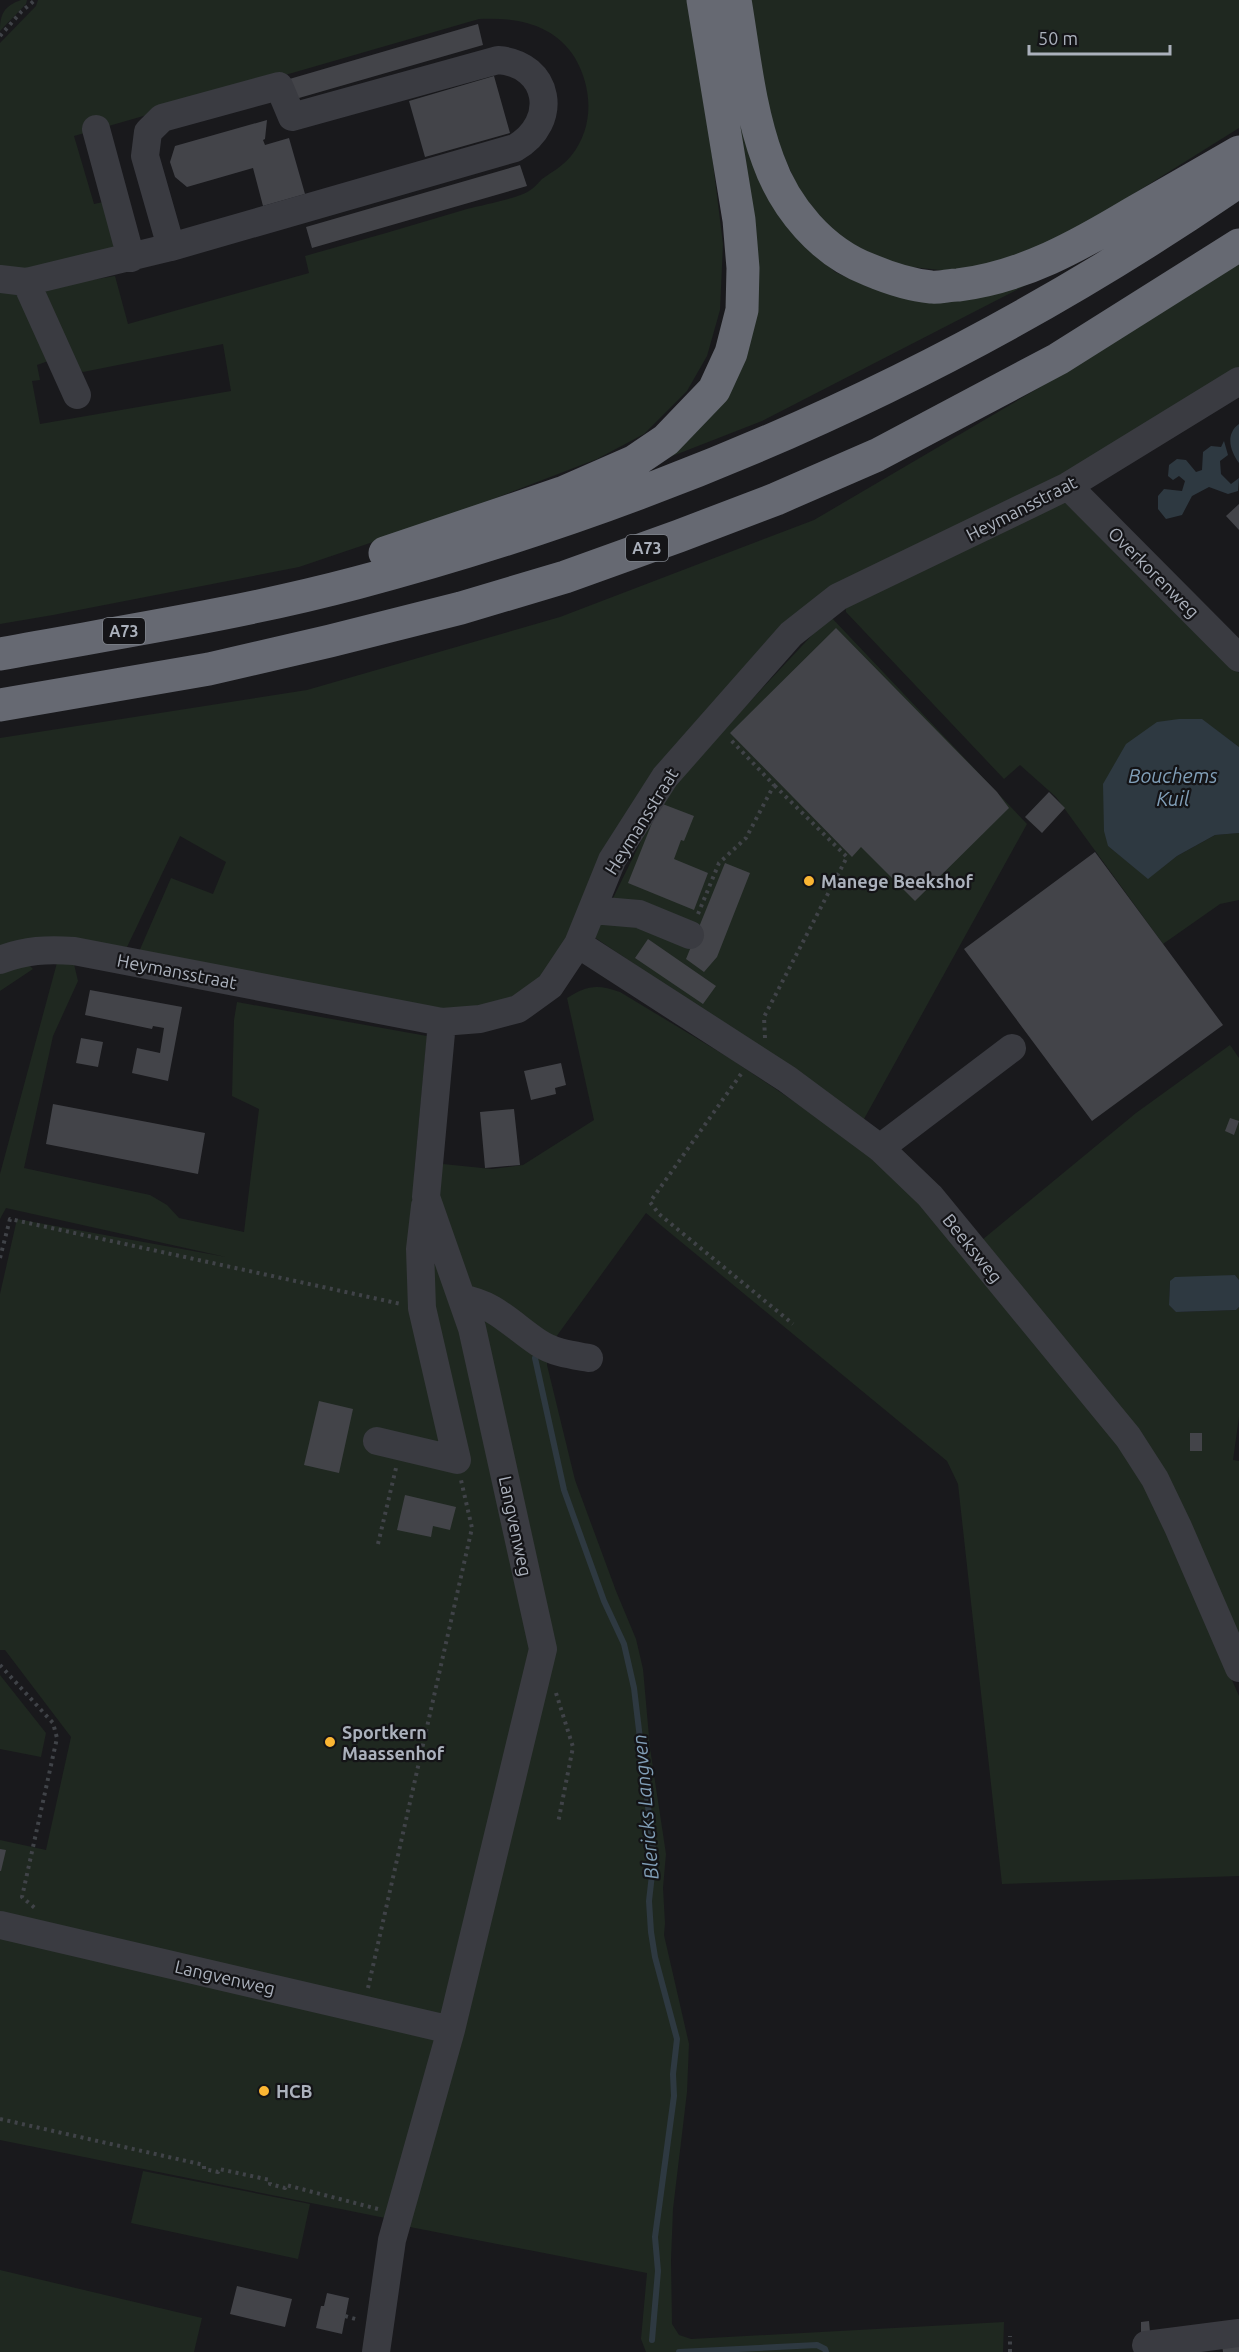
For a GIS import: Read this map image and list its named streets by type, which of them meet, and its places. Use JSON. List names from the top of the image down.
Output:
{
  "streets": {
    "highway": ["A73"],
    "street": [
      "Heymansstraat",
      "Overkorenweg",
      "Beeksweg",
      "Langvenweg"
    ]
  },
  "crossings": [
    ["Heymansstraat", "Overkorenweg"],
    ["Heymansstraat", "Beeksweg"],
    ["Heymansstraat", "Langvenweg"]
  ],
  "water": ["Bouchems Kuil", "Blericks Langven"],
  "places": ["Manege Beekshof", "Sportkern Maassenhof", "HCB"],
  "scale_bar": "50 m"
}
